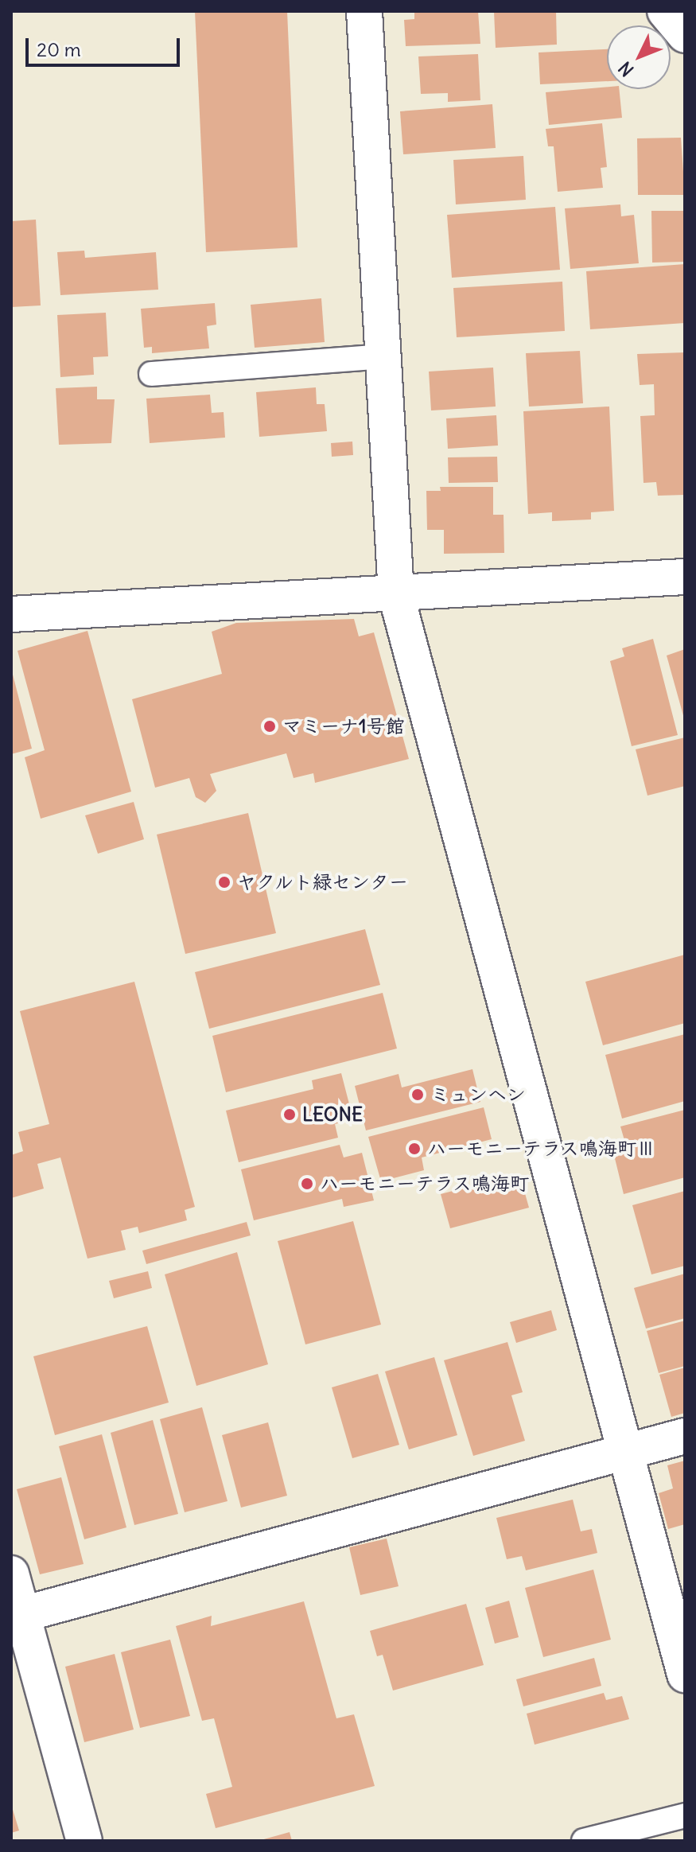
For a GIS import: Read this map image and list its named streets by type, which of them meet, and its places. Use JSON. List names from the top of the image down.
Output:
{
  "places": [
    "マミーナ1号館",
    "ヤクルト緑センター",
    "ミュンヘン",
    "LEONE",
    "ハーモニーテラス鳴海町Ⅲ",
    "ハーモニーテラス鳴海町"
  ],
  "scale_bar": "20 m",
  "north": "bottom left"
}
